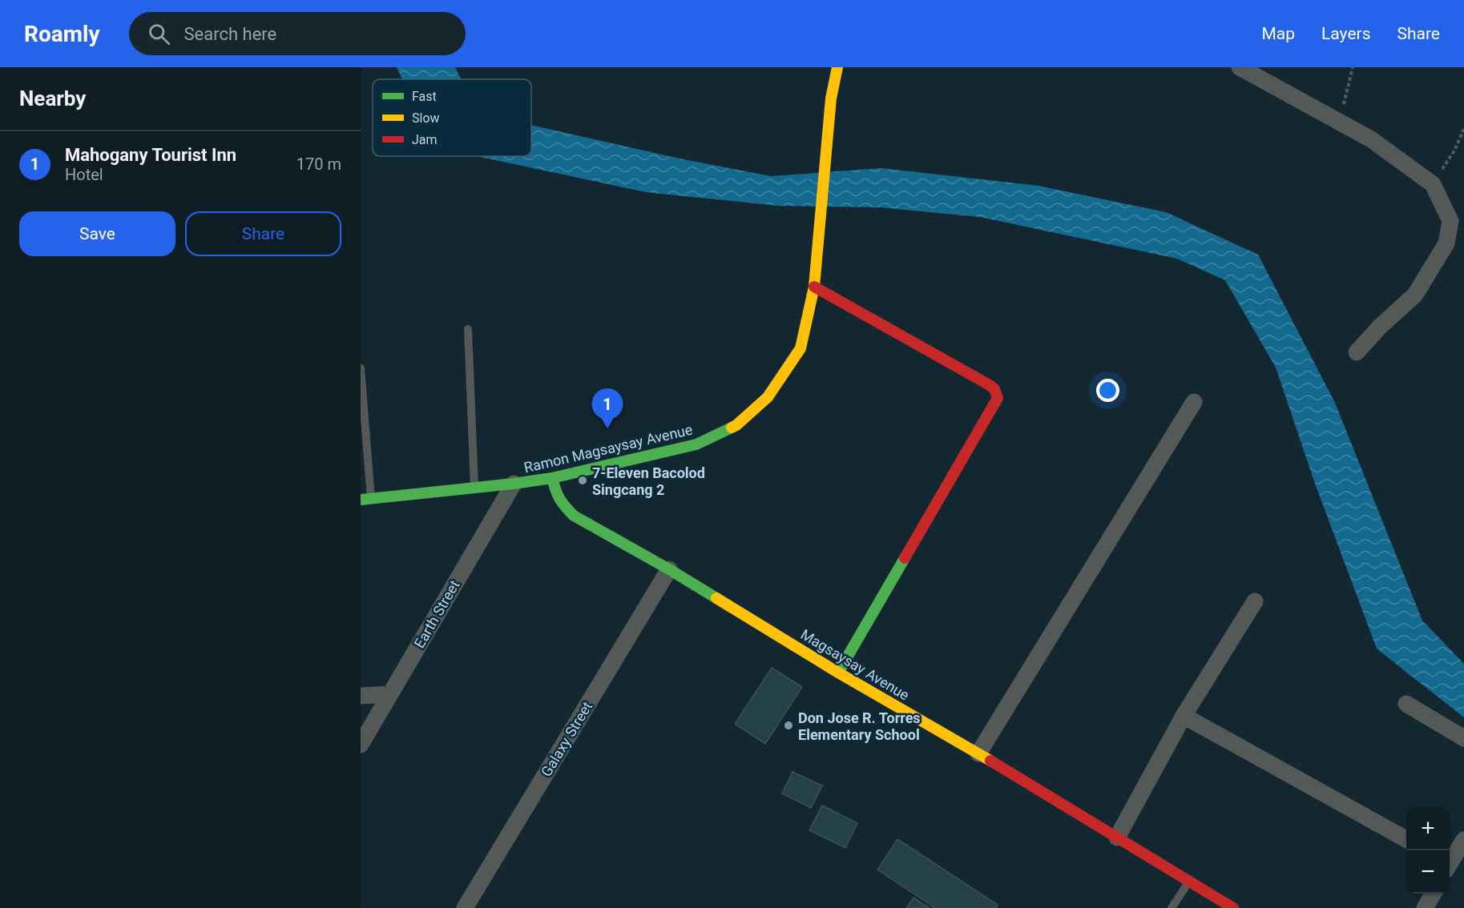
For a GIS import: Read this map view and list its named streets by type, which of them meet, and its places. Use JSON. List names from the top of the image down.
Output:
{
  "streets": {
    "street": [
      "Ramon Magsaysay Avenue",
      "Earth Street",
      "Magsaysay Avenue",
      "Galaxy Street"
    ]
  },
  "crossings": [
    ["Ramon Magsaysay Avenue", "Earth Street"],
    ["Ramon Magsaysay Avenue", "Magsaysay Avenue"],
    ["Magsaysay Avenue", "Galaxy Street"]
  ],
  "places": ["7-Eleven Bacolod Singcang 2", "Don Jose R. Torres Elementary School"],
  "legend": ["Fast", "Slow", "Jam"],
  "page": {
    "header": "Roamly",
    "search": "Search here",
    "nav": ["Map", "Layers", "Share"],
    "heading": "Nearby",
    "list": [
      {
        "mark": "1",
        "name": "Mahogany Tourist Inn",
        "note": "Hotel",
        "value": "170 m"
      }
    ],
    "buttons": ["Save", "Share"],
    "pins": "1",
    "map_buttons": ["+", "−"]
  }
}
